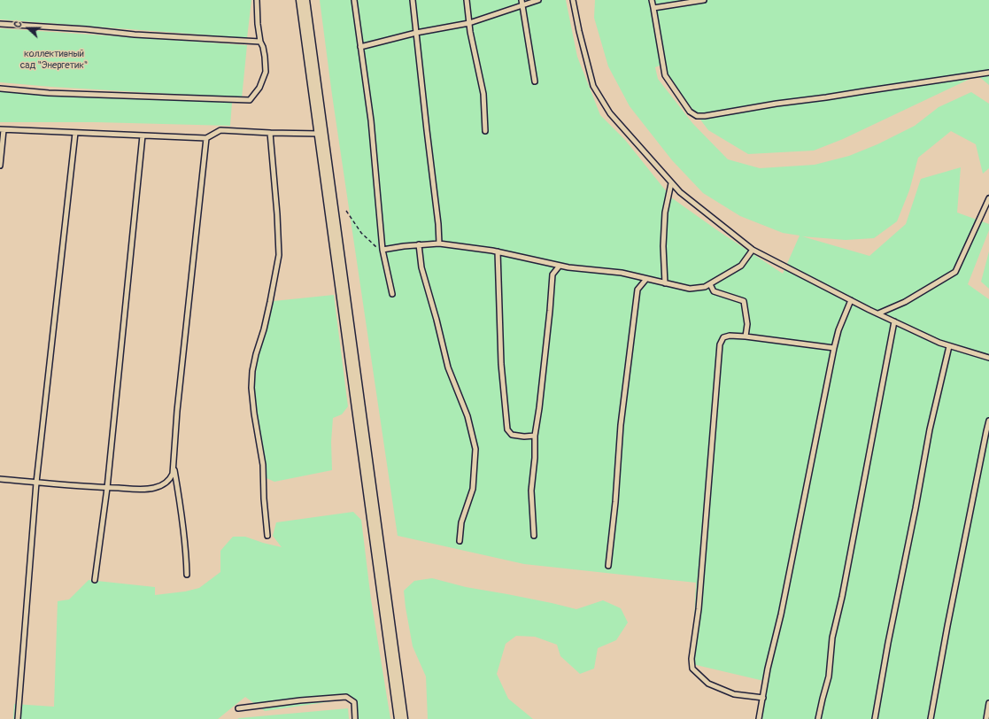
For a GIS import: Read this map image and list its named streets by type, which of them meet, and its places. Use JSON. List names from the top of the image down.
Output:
{
  "parks": ["коллективный сад \"Энергетик\""],
  "north": "left"
}
